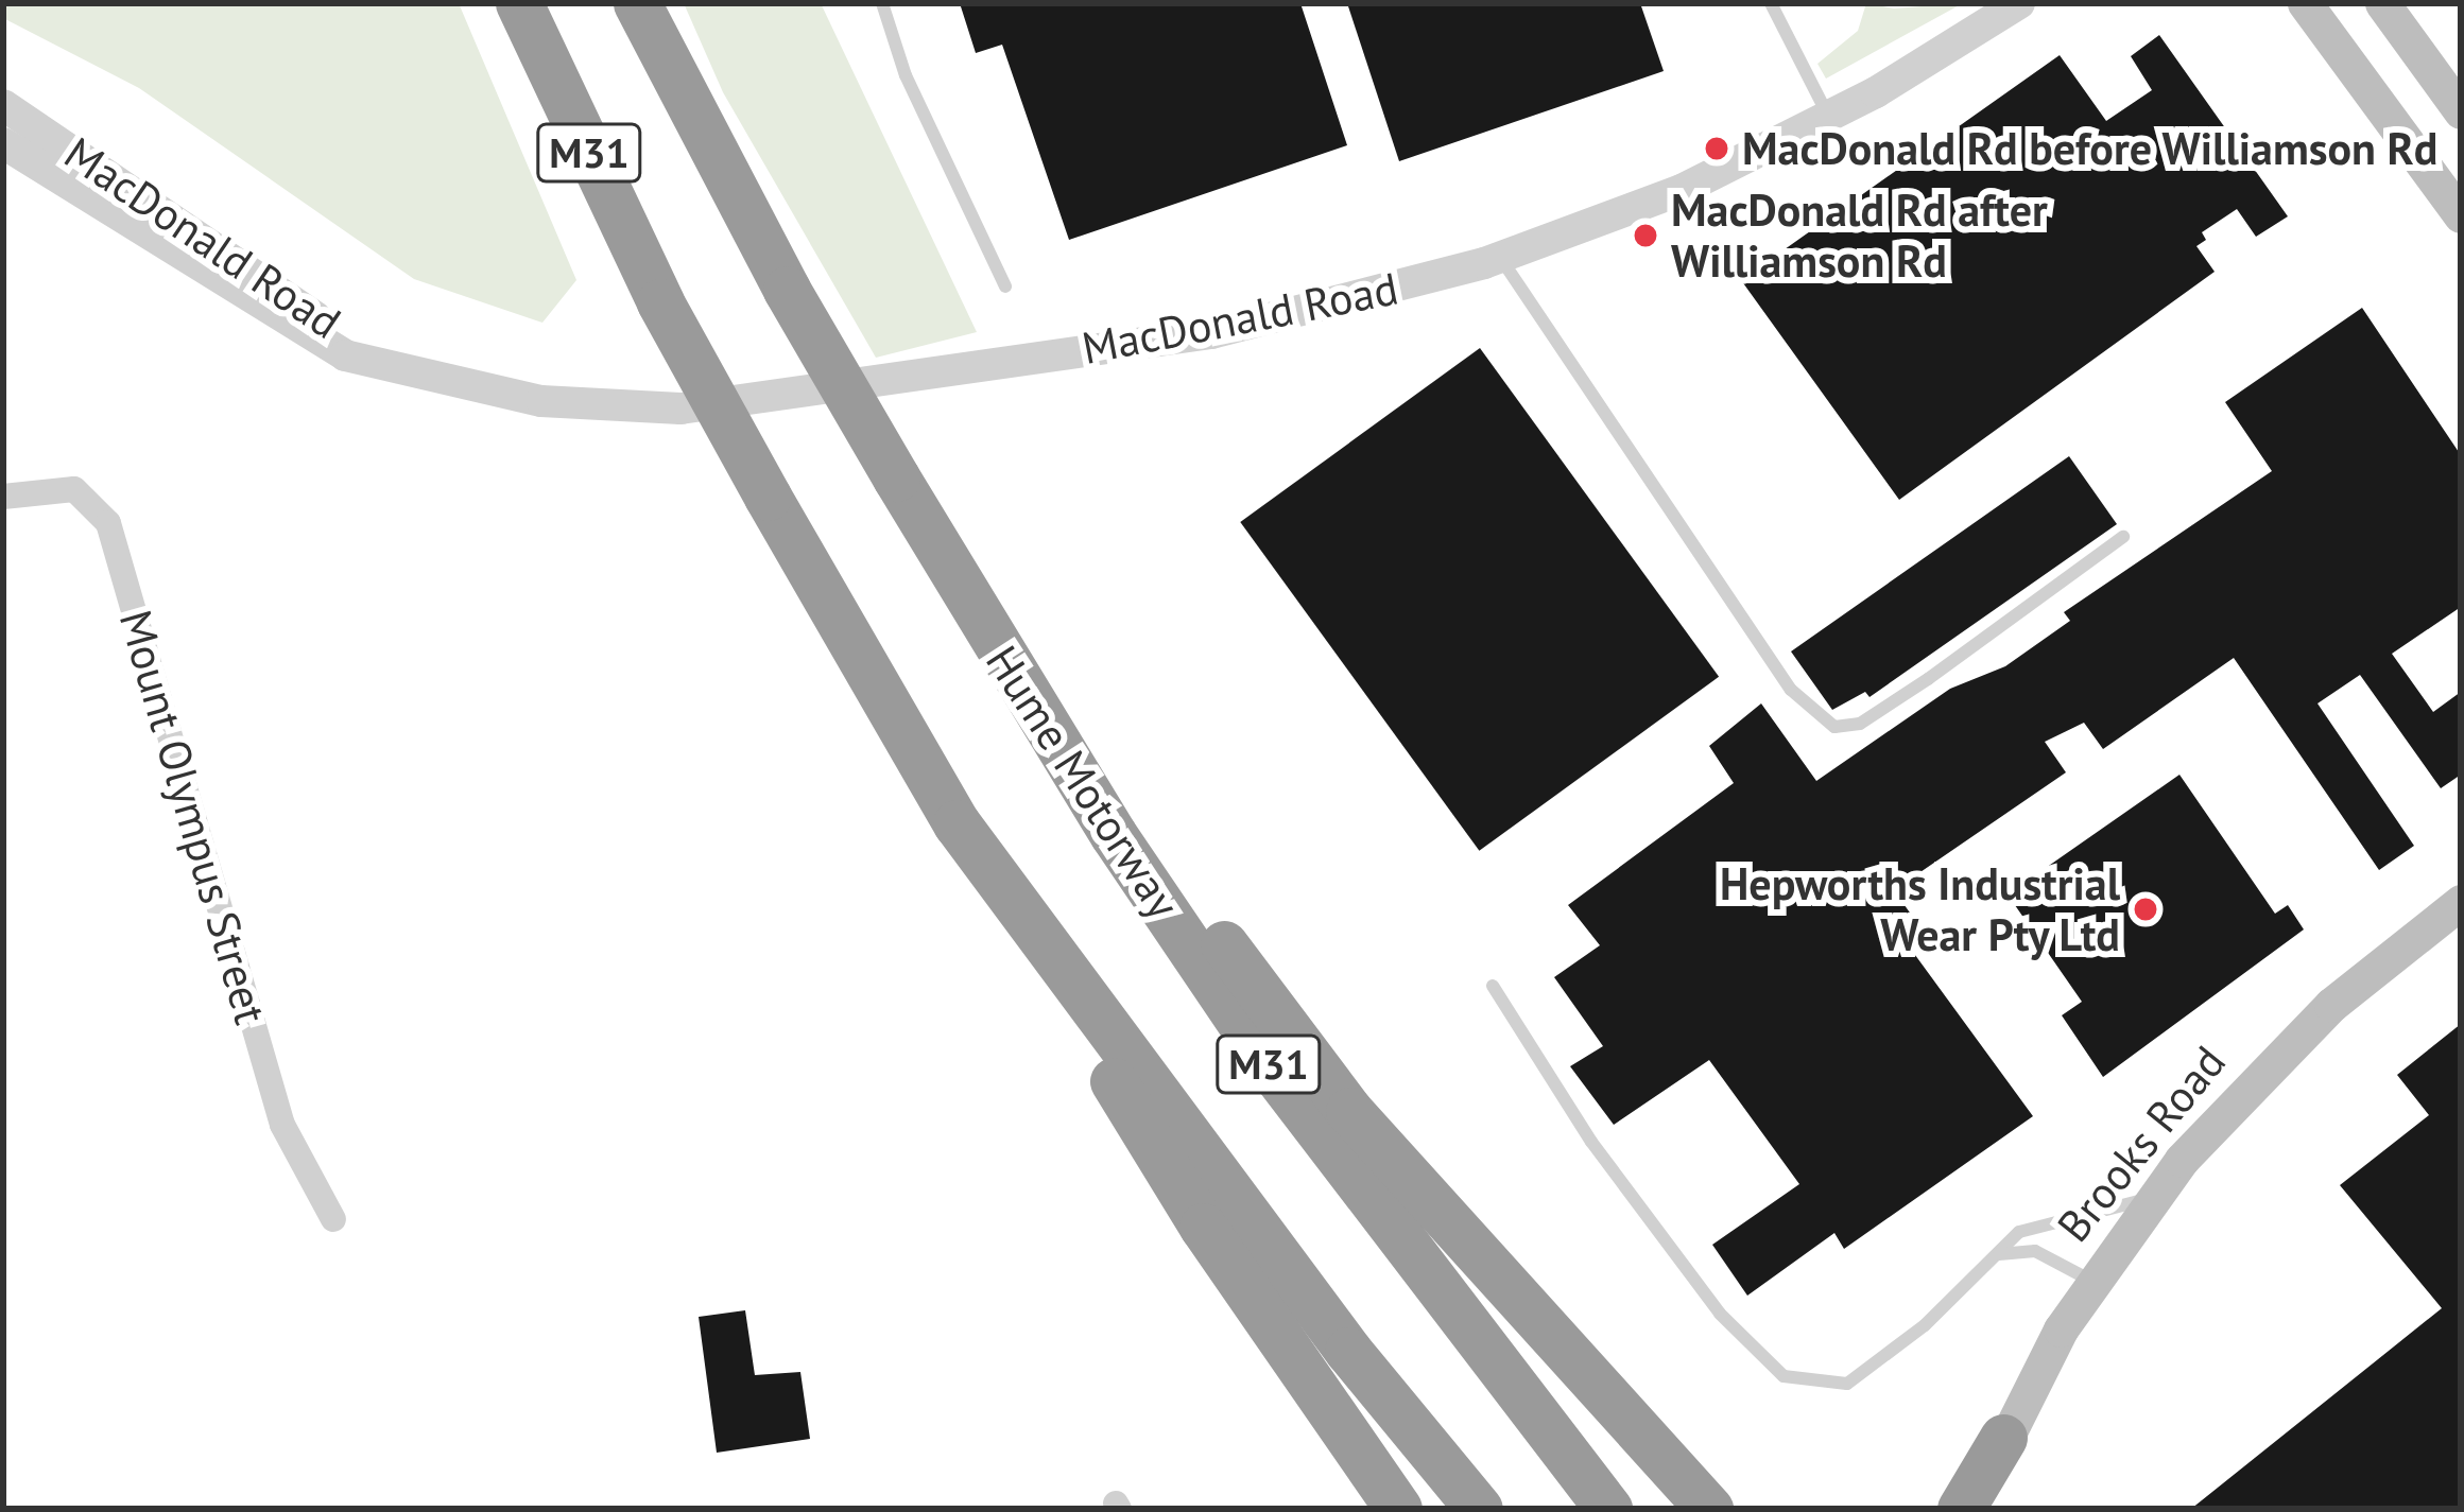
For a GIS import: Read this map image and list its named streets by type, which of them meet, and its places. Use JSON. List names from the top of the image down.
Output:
{
  "streets": {
    "highway": ["M31", "Hume Motorway"],
    "main road": ["Brooks Road"],
    "street": ["MacDonald Road", "Mount Olympus Street"]
  },
  "places": ["MacDonald Rd before Williamson Rd", "MacDonald Rd after Williamson Rd", "Hepworths Industrial Wear Pty Ltd"]
}
